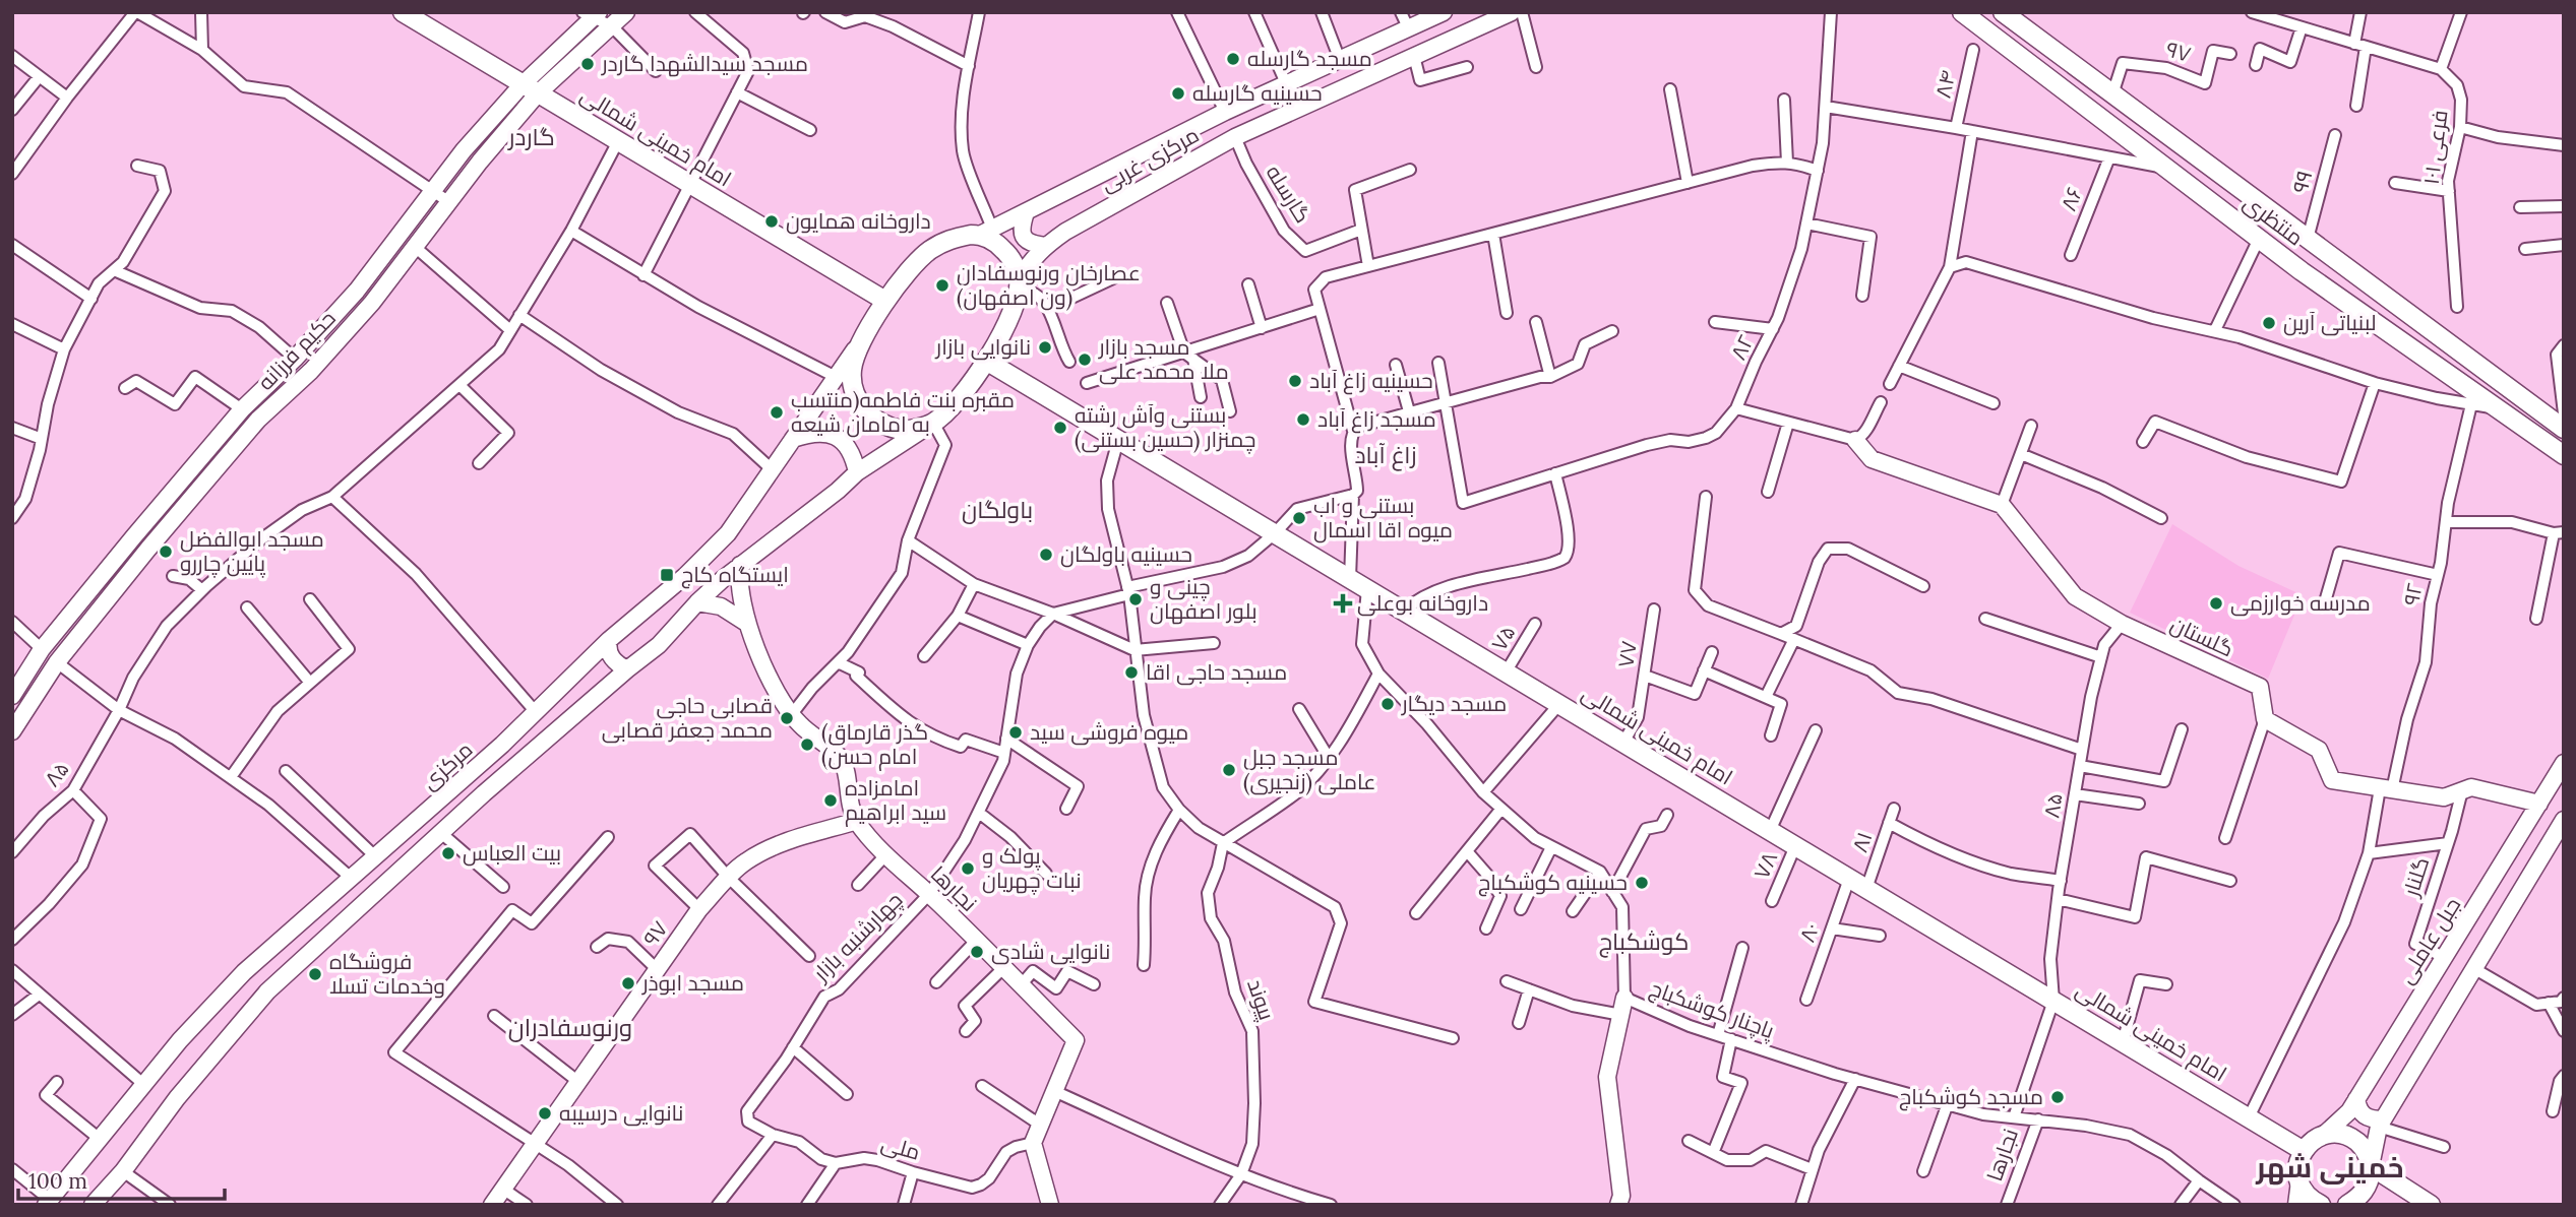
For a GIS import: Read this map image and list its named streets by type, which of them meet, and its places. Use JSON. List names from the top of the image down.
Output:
{
  "streets": {
    "main road": [
      "۹۷",
      "امام خمینی شمالی",
      "مرکزی غربی",
      "منتظری",
      "حکیم فرزانه",
      "گلستان",
      "مرکزی",
      "نجارها",
      "جبل عاملی"
    ],
    "street": [
      "۸۴",
      "فرعی ۱۰۱",
      "۹۹",
      "گارسله",
      "۸۶",
      "۸۲",
      "۹۲",
      "۷۵",
      "۷۷",
      "۸۵",
      "۸۱",
      "۷۸",
      "گلنار",
      "۸۰",
      "چهارشنبه بازار",
      "پیوند",
      "پاچنار کوشکباج",
      "ملی"
    ]
  },
  "crossings": [
    ["۹۷", "منتظری"],
    ["۹۷", "نجارها"],
    ["امام خمینی شمالی", "مرکزی غربی"],
    ["امام خمینی شمالی", "حکیم فرزانه"],
    ["امام خمینی شمالی", "۹۲"],
    ["امام خمینی شمالی", "۷۵"],
    ["امام خمینی شمالی", "۷۷"],
    ["امام خمینی شمالی", "مرکزی"],
    ["امام خمینی شمالی", "۸۵"],
    ["امام خمینی شمالی", "۸۱"],
    ["امام خمینی شمالی", "۷۸"],
    ["امام خمینی شمالی", "۸۰"],
    ["مرکزی غربی", "گارسله"],
    ["مرکزی غربی", "مرکزی"],
    ["۹۹", "منتظری"],
    ["گلستان", "۸۵"],
    ["گلنار", "جبل عاملی"],
    ["نجارها", "چهارشنبه بازار"],
    ["نجارها", "پاچنار کوشکباج"],
    ["نجارها", "ملی"]
  ],
  "districts": [
    "گاردر",
    "زاغ آباد",
    "باولگان",
    "کوشکباج",
    "ورنوسفادران",
    "خمینی شهر"
  ],
  "places": {
    "other": [
      "مسجد گارسله",
      "مسجد سیدالشهدا گاردر",
      "حسینیه گارسله",
      "داروخانه همایون",
      "عصارخان ورنوسفادان (ون اصفهان)",
      "لبنیاتی آرین",
      "نانوایی بازار",
      "مسجد بازار ملا محمد علی",
      "حسینیه زاغ آباد",
      "مقبره بنت فاطمه(منتسب به امامان شیعه",
      "مسجد زاغ آباد",
      "بستنی وآش رشته چمنزار (حسین بستنی)",
      "بستنی و اب میوه اقا اسمال",
      "مسجد ابوالفضل پایین چاررو",
      "حسینیه باولگان",
      "چینی و بلور اصفهان",
      "مدرسه خوارزمی",
      "مسجد حاجی اقا",
      "مسجد دیگار",
      "قصابی حاجی محمد جعفر قصابی",
      "میوه فروشی سید",
      "(گذر قارماق (امام حسن",
      "مسجد جبل عاملی (زنجیری)",
      "امامزاده سید ابراهیم",
      "بیت العباس",
      "پولک و نبات چهریان",
      "حسینیه کوشکباج",
      "نانوایی شادی",
      "فروشگاه وخدمات تسلا",
      "مسجد ابوذر",
      "مسجد کوشکباج",
      "نانوایی درسیبه"
    ],
    "transit": ["ایستگاه کاج"],
    "health": ["داروخانه بوعلی"]
  },
  "scale_bar": "100 m"
}
